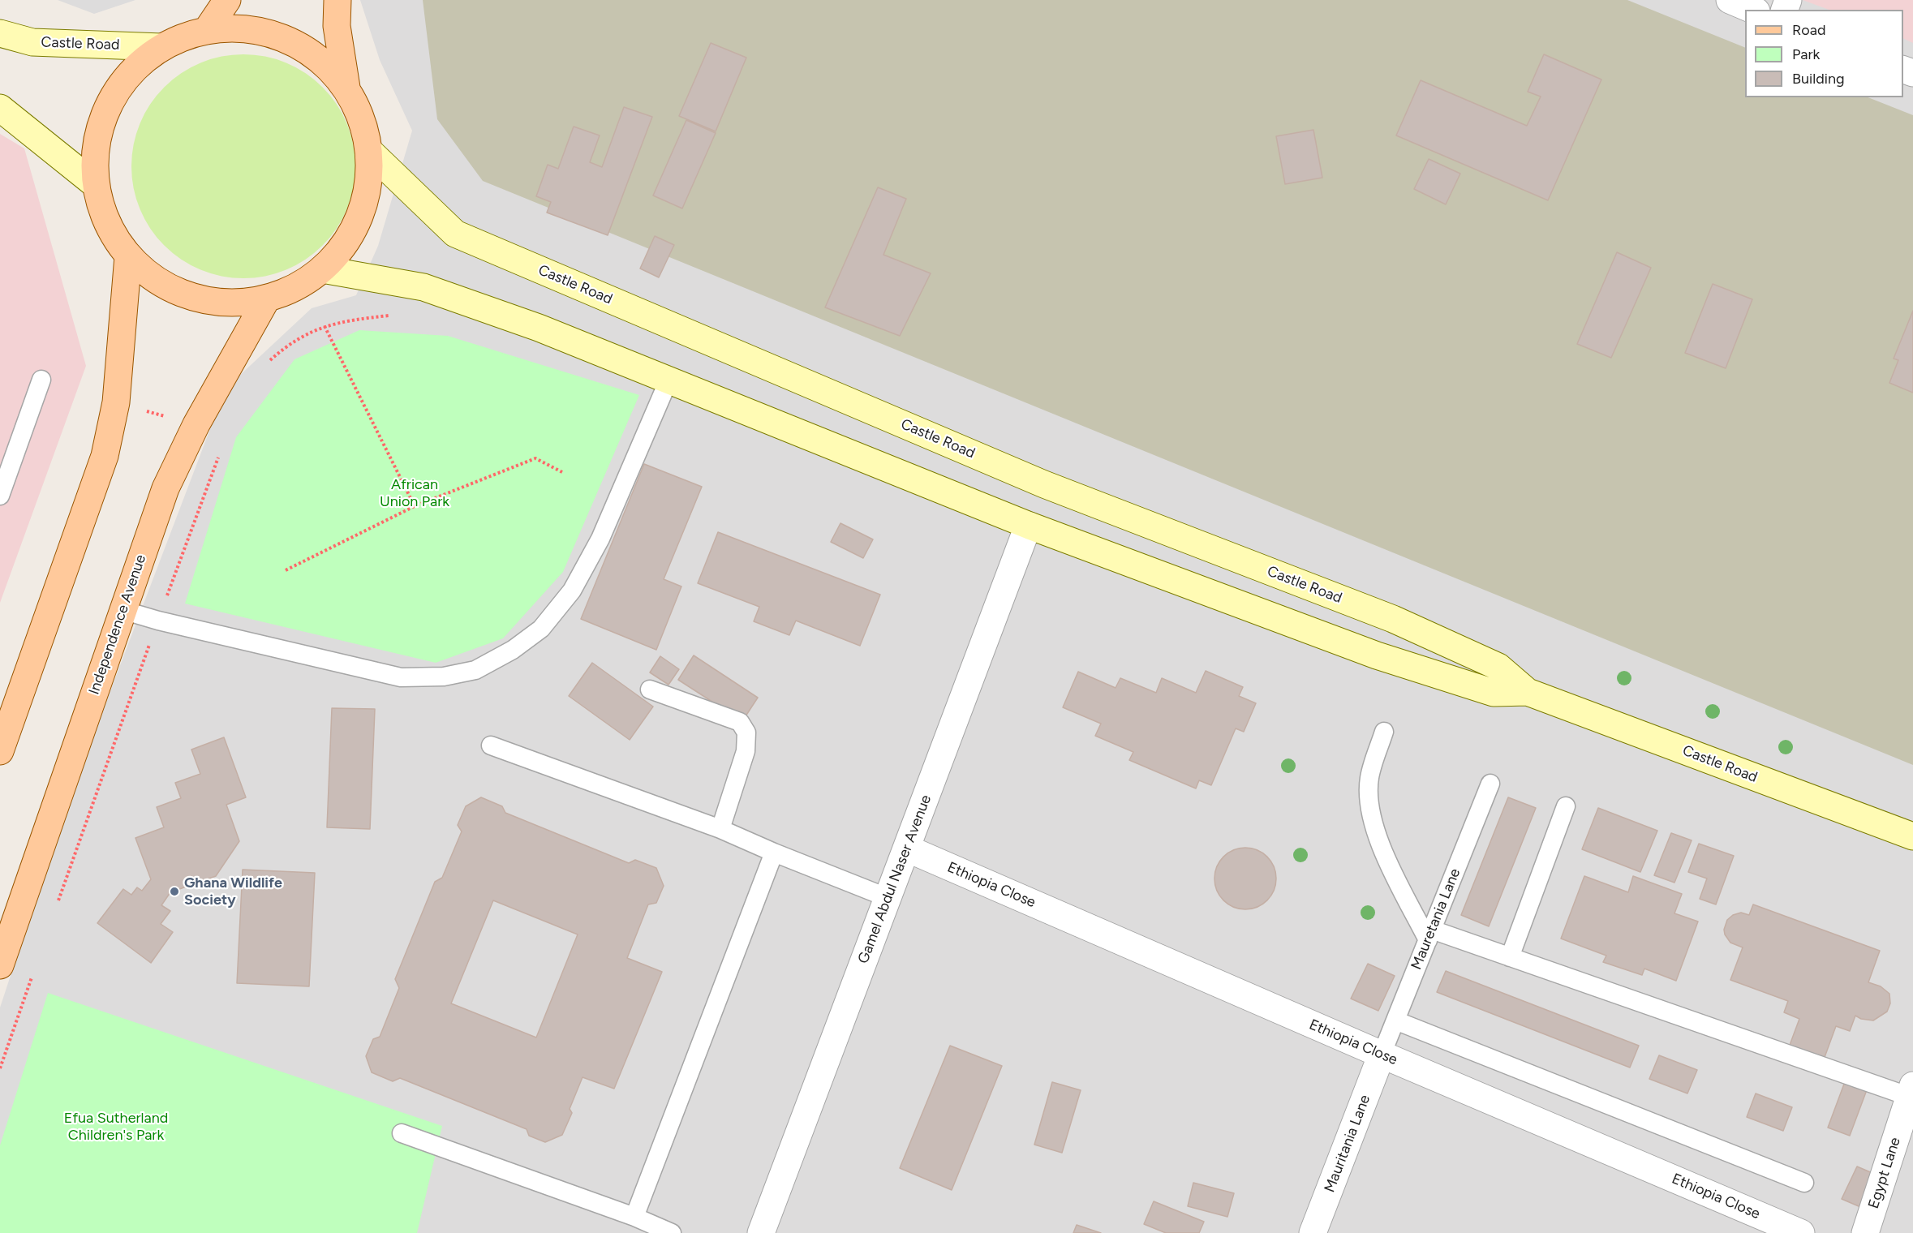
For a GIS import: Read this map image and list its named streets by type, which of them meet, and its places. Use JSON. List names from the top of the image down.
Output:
{
  "streets": {
    "main road": ["Castle Road", "Independence Avenue"],
    "street": [
      "Gamel Abdul Naser Avenue",
      "Ethiopia Close",
      "Mauritania Lane",
      "Egypt Lane"
    ],
    "lane": ["Mauretania Lane"]
  },
  "crossings": [
    ["Castle Road", "Gamel Abdul Naser Avenue"],
    ["Gamel Abdul Naser Avenue", "Ethiopia Close"],
    ["Ethiopia Close", "Mauretania Lane"],
    ["Ethiopia Close", "Mauritania Lane"],
    ["Mauretania Lane", "Mauritania Lane"]
  ],
  "parks": ["African Union Park", "Efua Sutherland Children's Park"],
  "places": ["Ghana Wildlife Society"],
  "legend": ["Road", "Park", "Building"]
}
